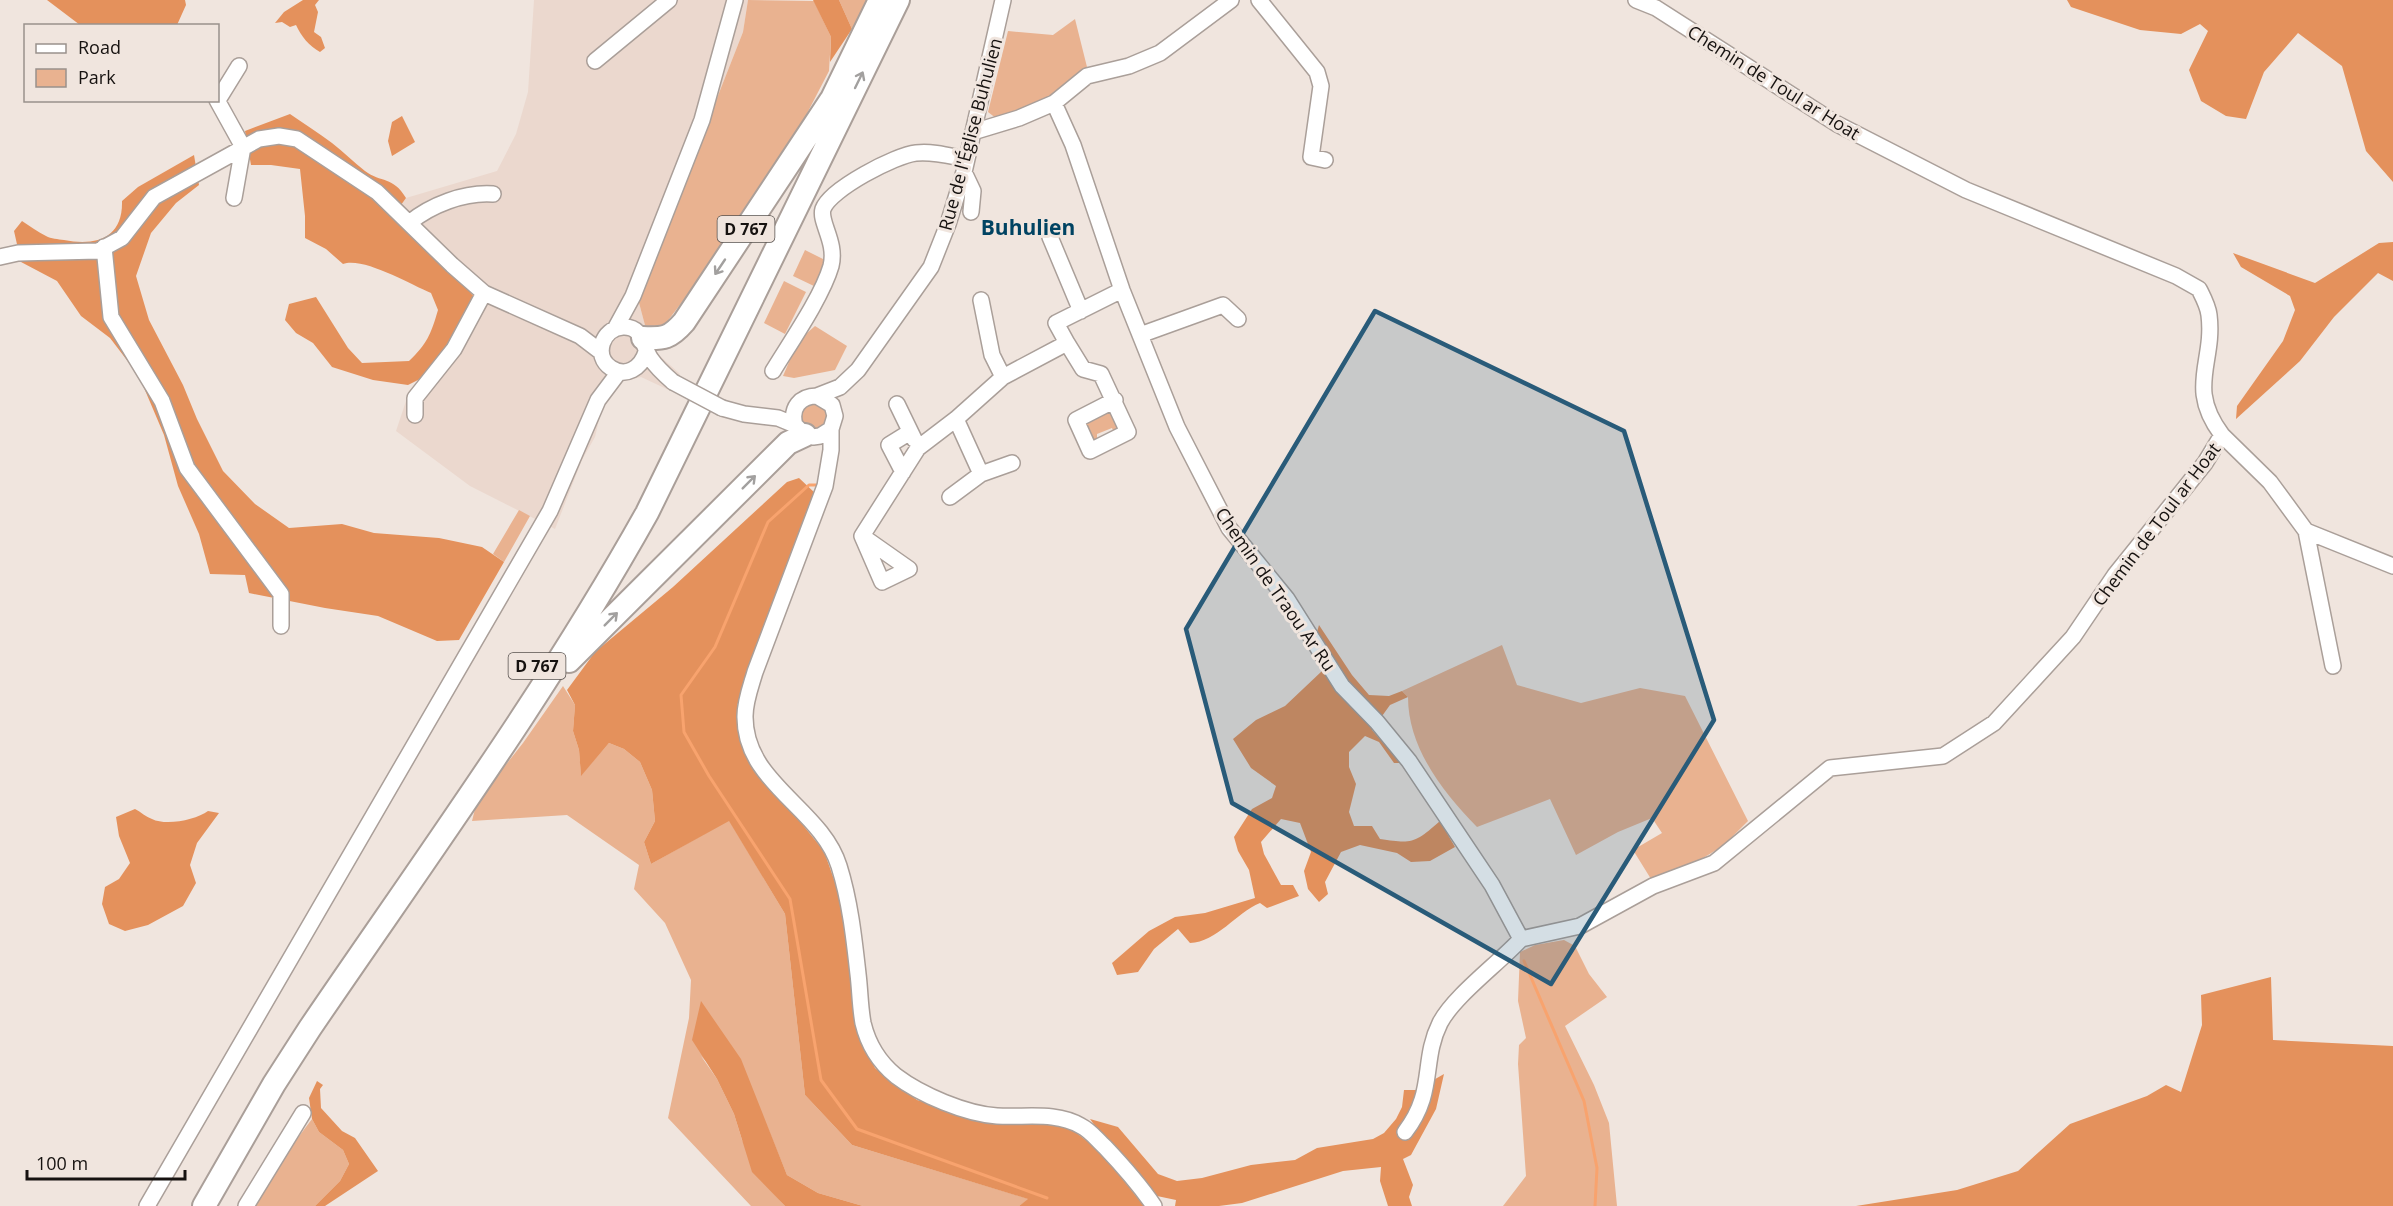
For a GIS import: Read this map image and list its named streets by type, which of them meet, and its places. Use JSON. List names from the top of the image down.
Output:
{
  "streets": {
    "highway": ["D 767"],
    "street": ["Chemin de Toul ar Hoat", "Rue de l'Église Buhulien", "Chemin de Traou Ar Ru"]
  },
  "crossings": [
    ["Chemin de Toul ar Hoat", "Chemin de Traou Ar Ru"]
  ],
  "districts": ["Buhulien"],
  "legend": ["Road", "Park"],
  "scale_bar": "100 m"
}
